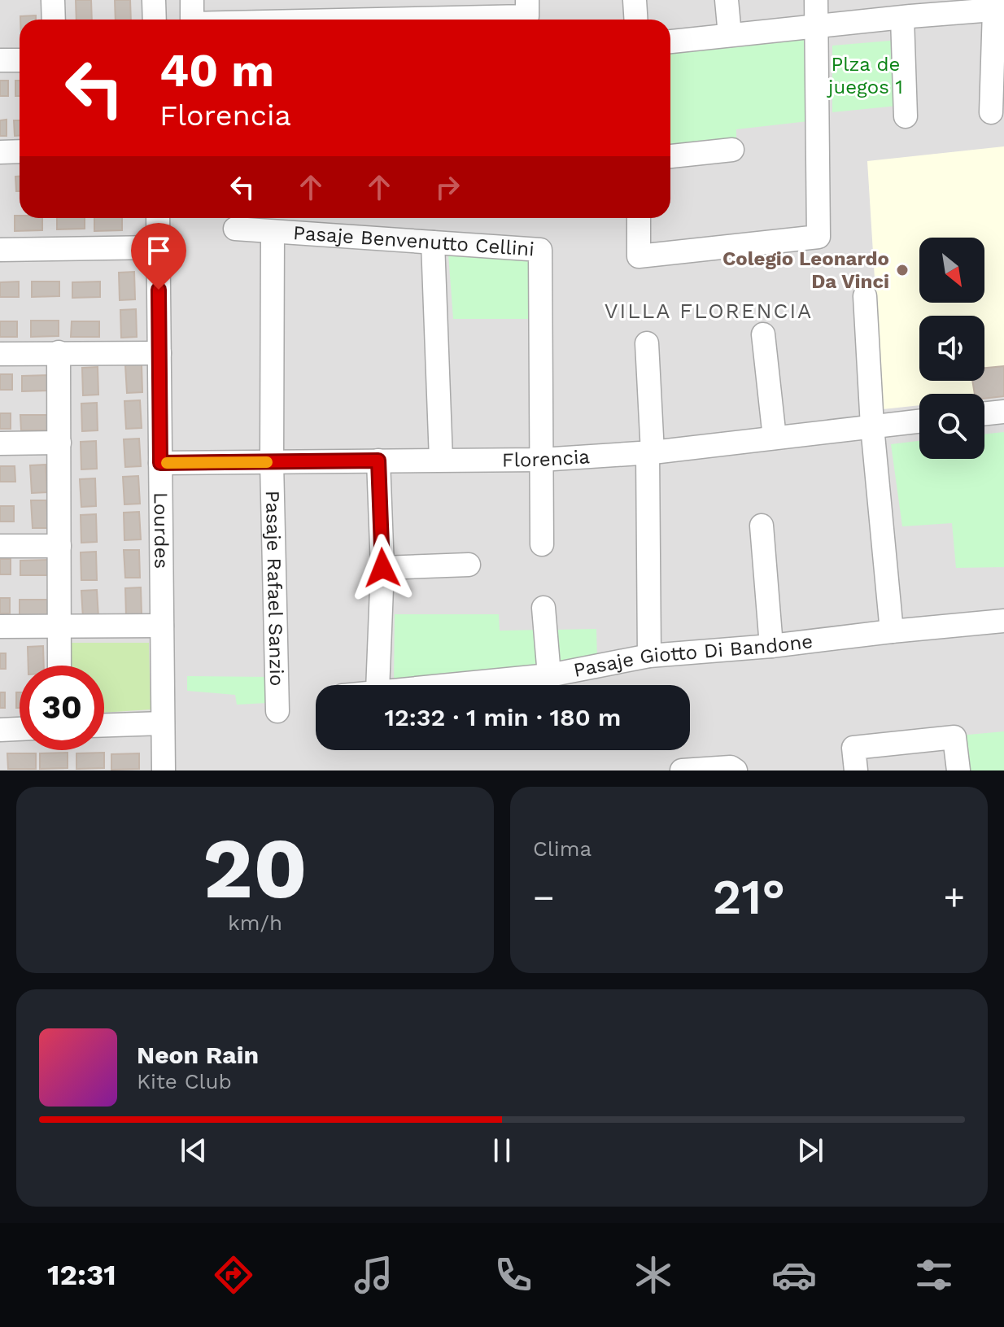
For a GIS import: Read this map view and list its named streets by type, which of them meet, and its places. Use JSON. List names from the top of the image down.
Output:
{
  "streets": {
    "street": [
      "Pasaje Benvenutto Cellini",
      "Florencia",
      "Lourdes",
      "Pasaje Rafael Sanzio",
      "Pasaje Giotto Di Bandone"
    ]
  },
  "crossings": [
    ["Pasaje Benvenutto Cellini", "Florencia"],
    ["Pasaje Benvenutto Cellini", "Pasaje Rafael Sanzio"],
    ["Florencia", "Lourdes"],
    ["Florencia", "Pasaje Rafael Sanzio"]
  ],
  "districts": ["VILLA FLORENCIA"],
  "parks": ["Plza de juegos 1"],
  "places": ["Colegio Leonardo Da Vinci"],
  "north": "bottom right",
  "page": {
    "turn": ["40 m", "Florencia"],
    "limit": "30",
    "trip": "12:32 · 1 min · 180 m",
    "tile": [
      ["20", "km/h"],
      "Clima"
    ],
    "heat": ["−", "21°", "+"],
    "song": ["Neon Rain", "Kite Club"],
    "tabs": "12:31"
  }
}
